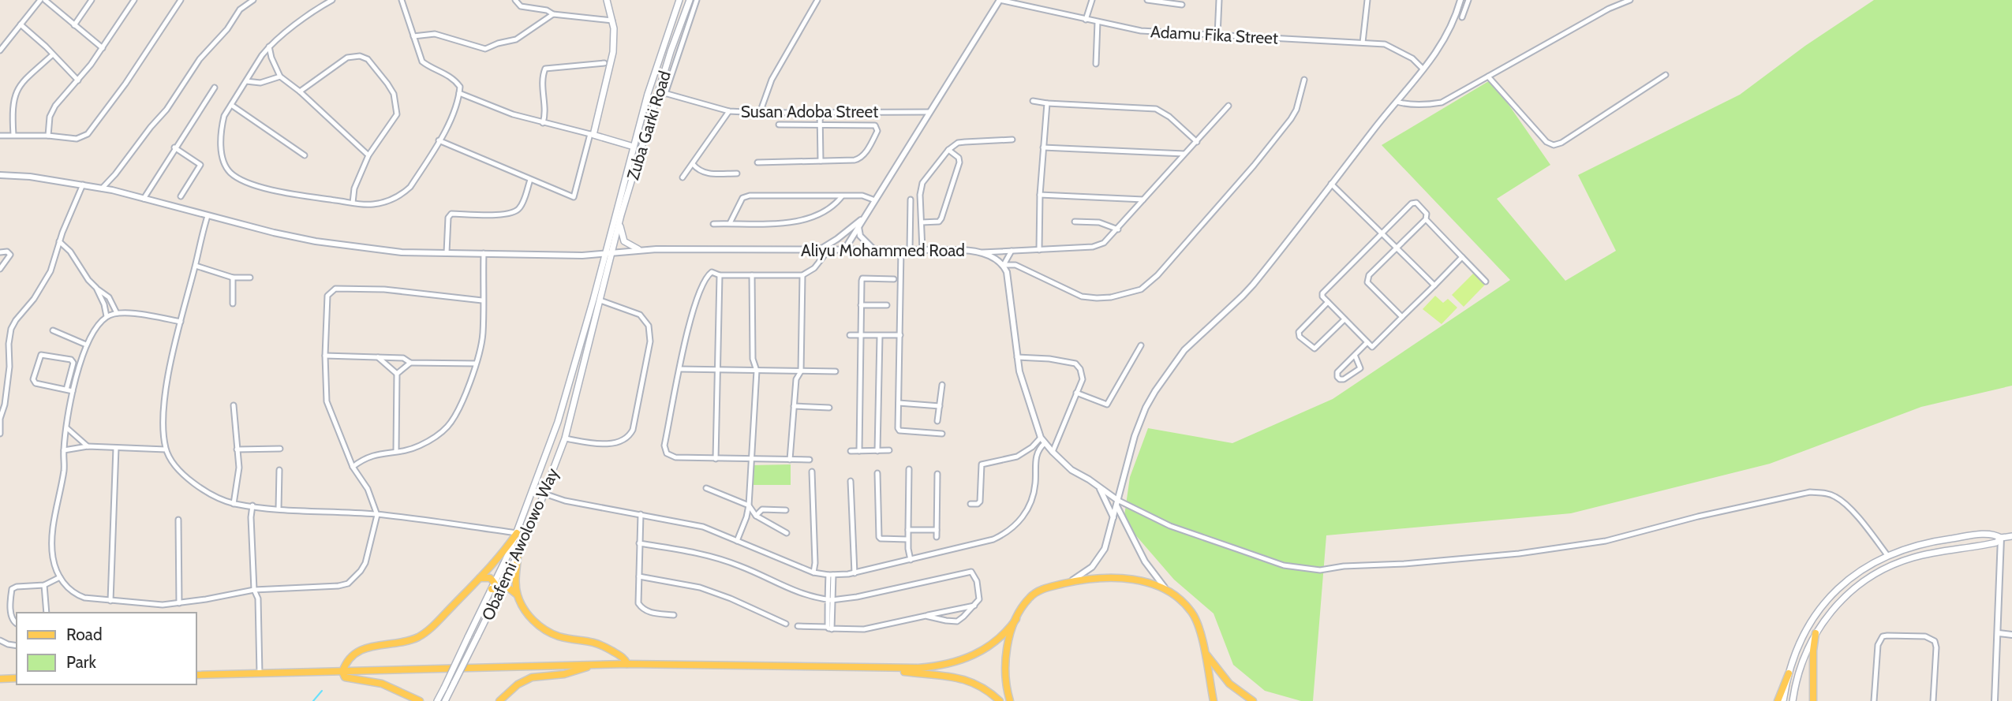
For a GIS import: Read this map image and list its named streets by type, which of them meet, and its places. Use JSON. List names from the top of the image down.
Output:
{
  "streets": {
    "main road": ["Zuba Garki Road", "Obafemi Awolowo Way"],
    "street": ["Adamu Fika Street", "Susan Adoba Street", "Aliyu Mohammed Road"]
  },
  "crossings": [
    ["Susan Adoba Street", "Zuba Garki Road"],
    ["Zuba Garki Road", "Aliyu Mohammed Road"],
    ["Zuba Garki Road", "Obafemi Awolowo Way"],
    ["Aliyu Mohammed Road", "Obafemi Awolowo Way"]
  ],
  "legend": ["Road", "Park"]
}
